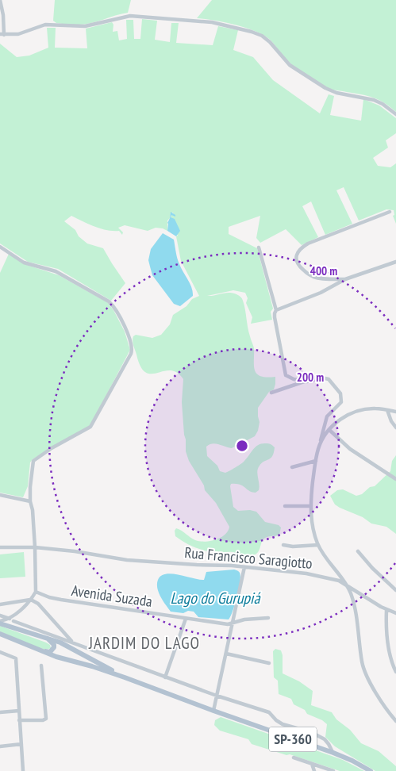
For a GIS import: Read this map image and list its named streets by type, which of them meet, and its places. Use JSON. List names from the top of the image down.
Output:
{
  "streets": {
    "main road": ["SP-360"],
    "street": ["Rua Francisco Saragiotto", "Avenida Suzada"]
  },
  "districts": ["JARDIM DO LAGO"],
  "water": ["Lago do Gurupiá"],
  "rings": ["400 m", "200 m"]
}
